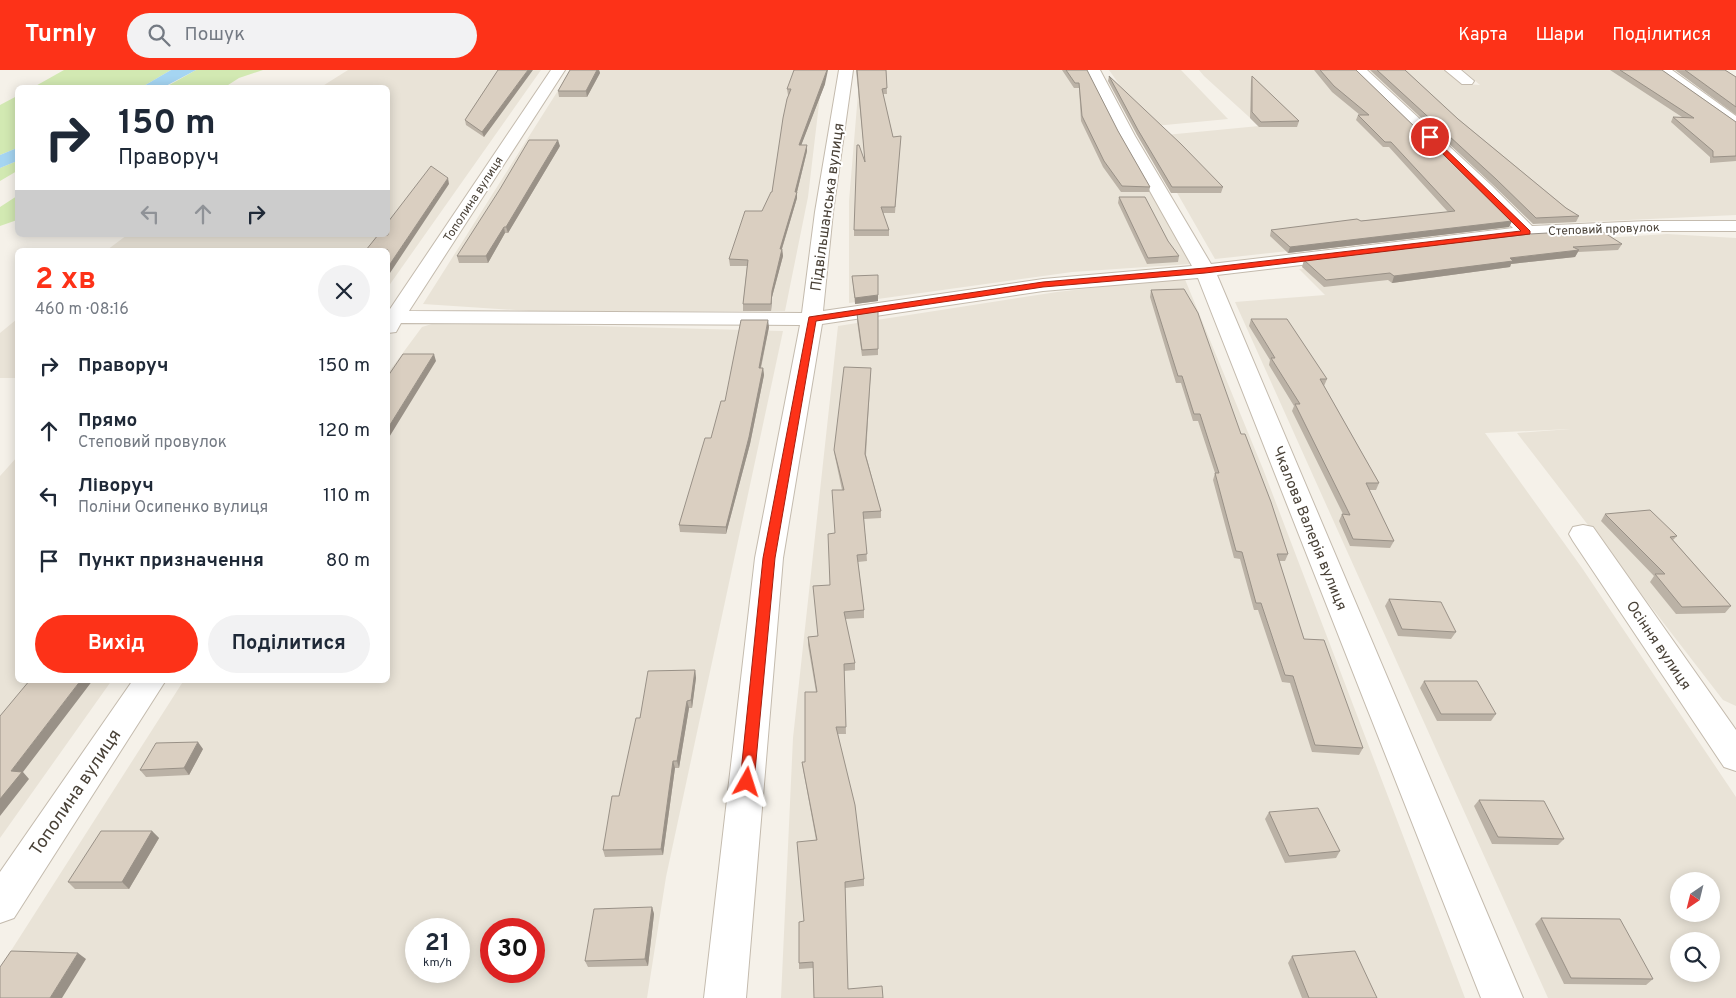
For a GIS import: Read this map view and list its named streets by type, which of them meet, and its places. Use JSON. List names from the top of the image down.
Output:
{
  "streets": {
    "street": [
      "Тополина вулиця",
      "Підвільшанська вулиця",
      "Степовий провулок",
      "Чкалова Валерія вулиця",
      "Осіння вулиця"
    ]
  },
  "crossings": [
    ["Тополина вулиця", "Степовий провулок"],
    ["Підвільшанська вулиця", "Степовий провулок"],
    ["Степовий провулок", "Чкалова Валерія вулиця"]
  ],
  "north": "bottom left",
  "page": {
    "header": "Turnly",
    "search": "Пошук",
    "nav": ["Карта", "Шари", "Поділитися"],
    "turn": ["150 m", "Праворуч"],
    "heading": ["2 хв", "460 m · 08:16"],
    "list": [
      {
        "name": "Праворуч",
        "value": "150 m"
      },
      {
        "name": "Прямо",
        "note": "Степовий провулок",
        "value": "120 m"
      },
      {
        "name": "Ліворуч",
        "note": "Поліни Осипенко вулиця",
        "value": "110 m"
      },
      {
        "name": "Пункт призначення",
        "value": "80 m"
      }
    ],
    "buttons": ["Вихід", "Поділитися"],
    "speed": "21 km/h",
    "limit": "30"
  }
}
